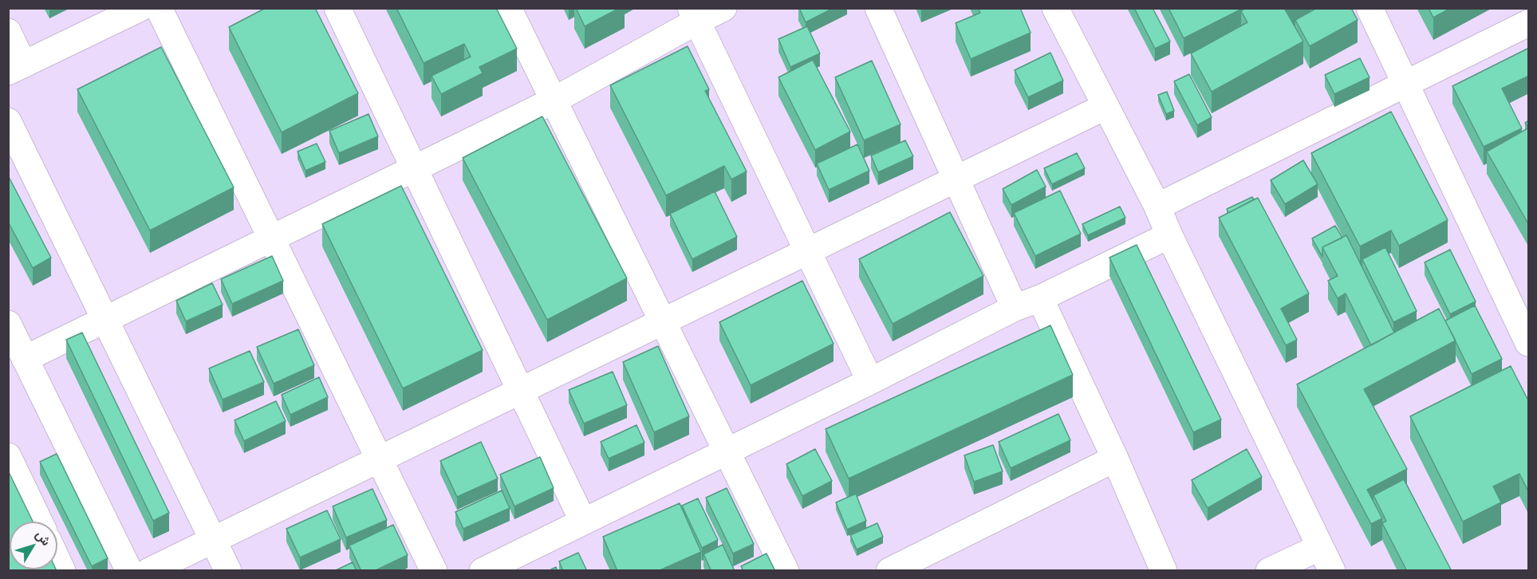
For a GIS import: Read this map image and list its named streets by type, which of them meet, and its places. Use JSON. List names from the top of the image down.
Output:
{
  "north": "top right"
}
